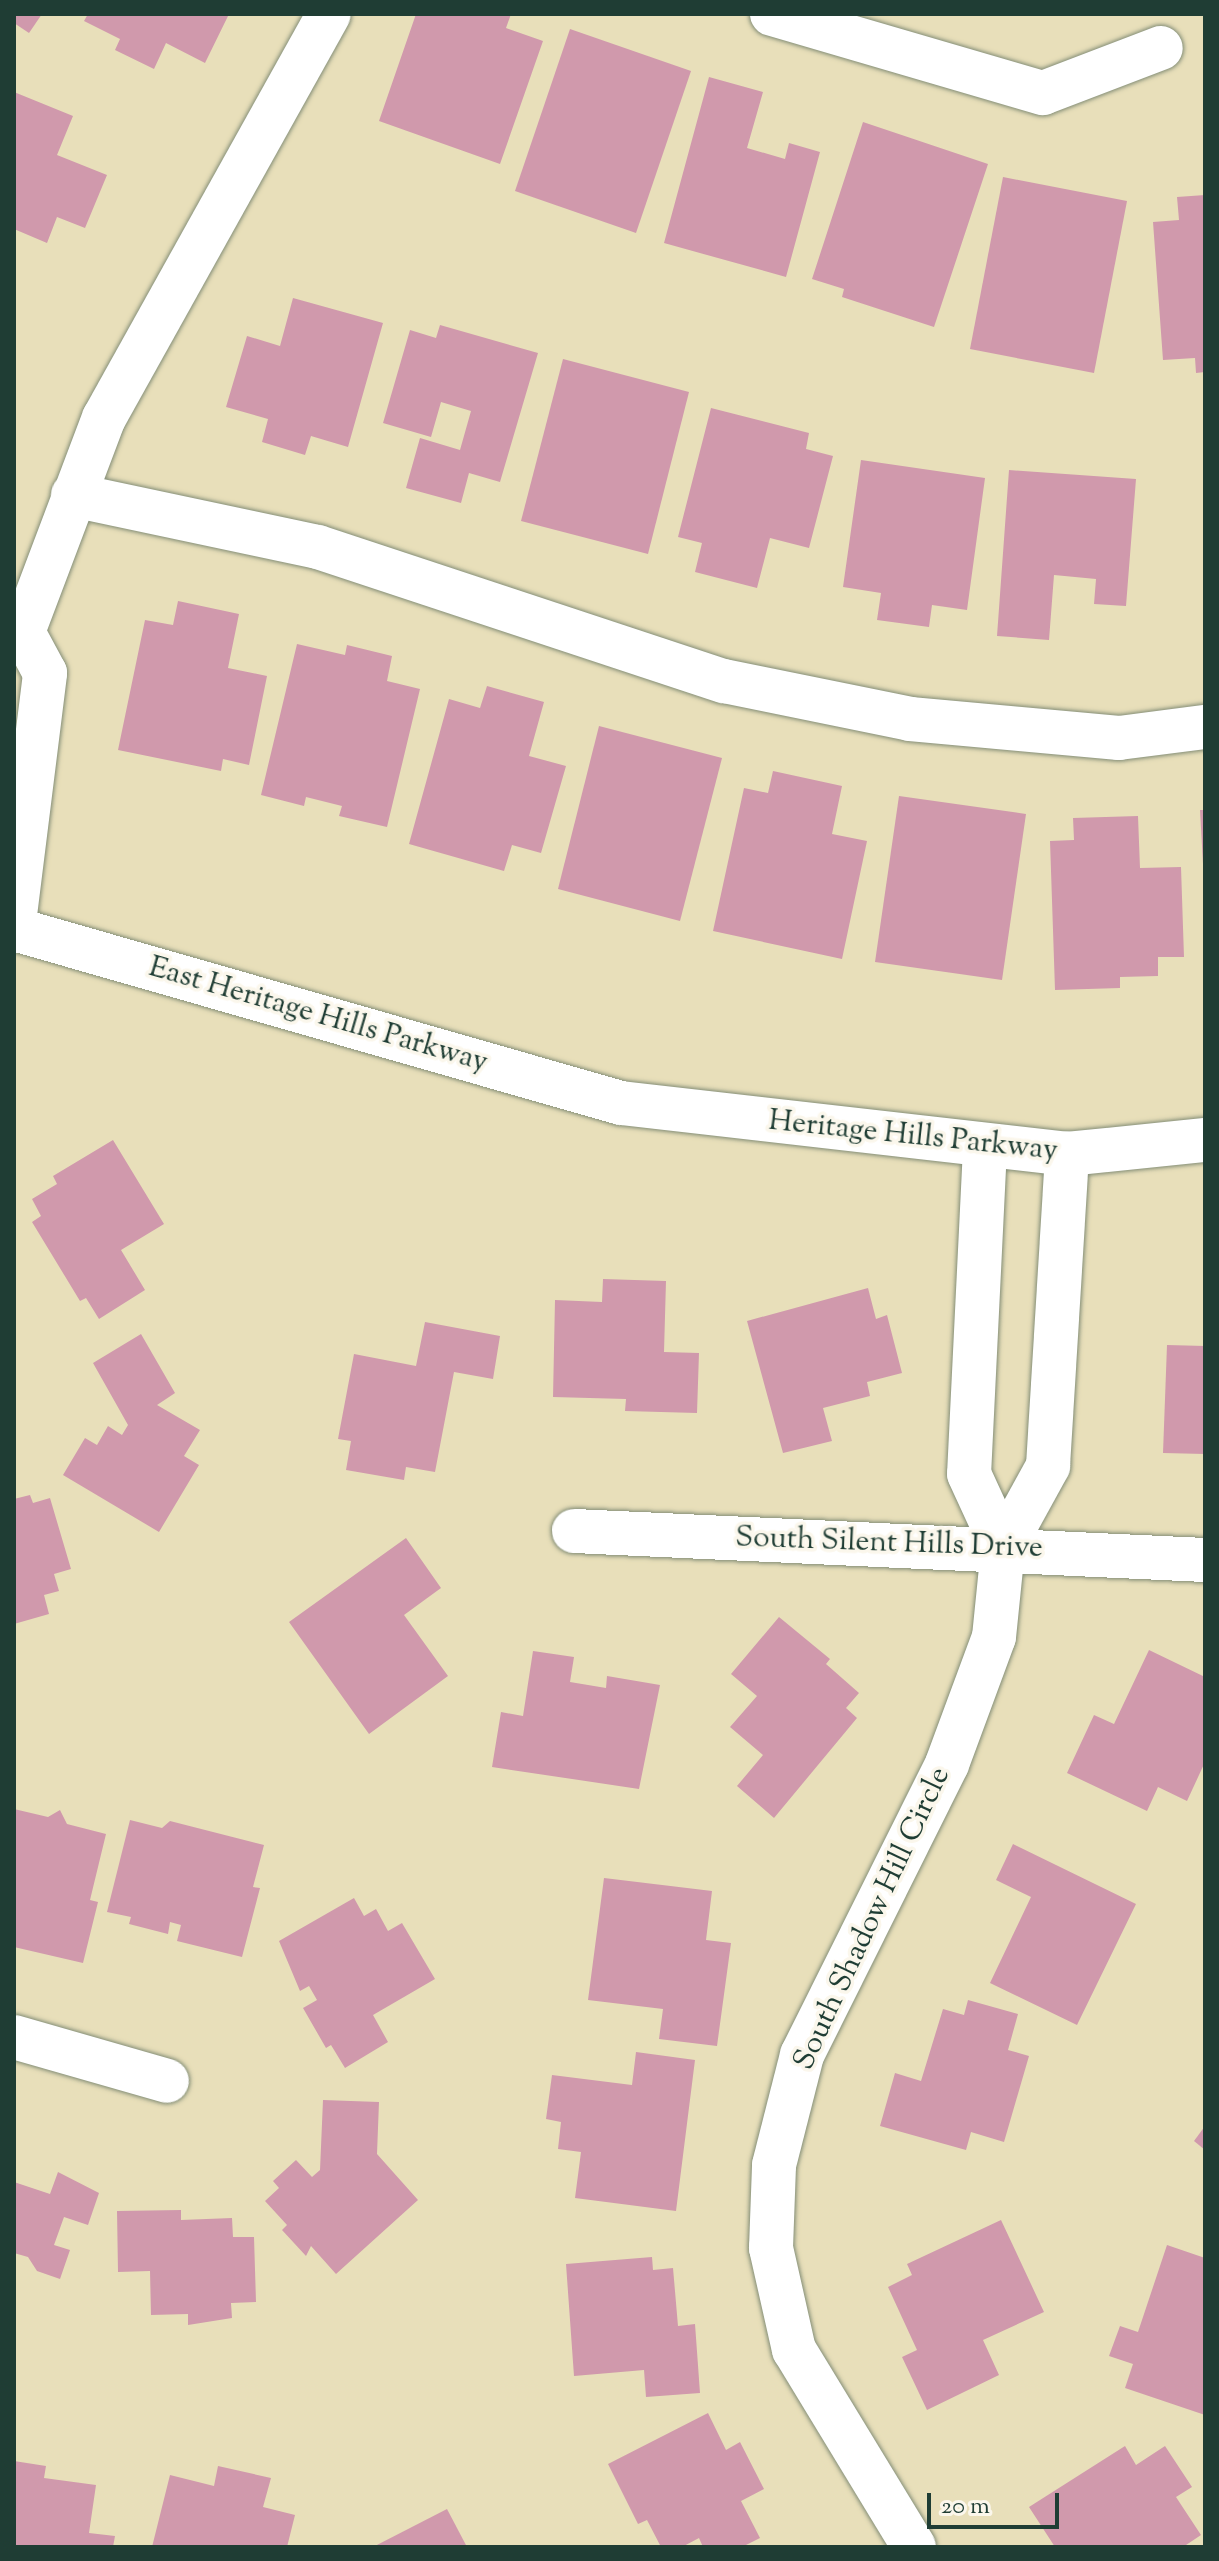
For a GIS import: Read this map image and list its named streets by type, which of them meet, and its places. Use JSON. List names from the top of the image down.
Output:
{
  "streets": {
    "street": [
      "East Heritage Hills Parkway",
      "Heritage Hills Parkway",
      "South Silent Hills Drive",
      "South Shadow Hill Circle"
    ]
  },
  "crossings": [
    ["East Heritage Hills Parkway", "Heritage Hills Parkway"],
    ["Heritage Hills Parkway", "South Shadow Hill Circle"],
    ["South Silent Hills Drive", "South Shadow Hill Circle"]
  ],
  "scale_bar": "20 m"
}
